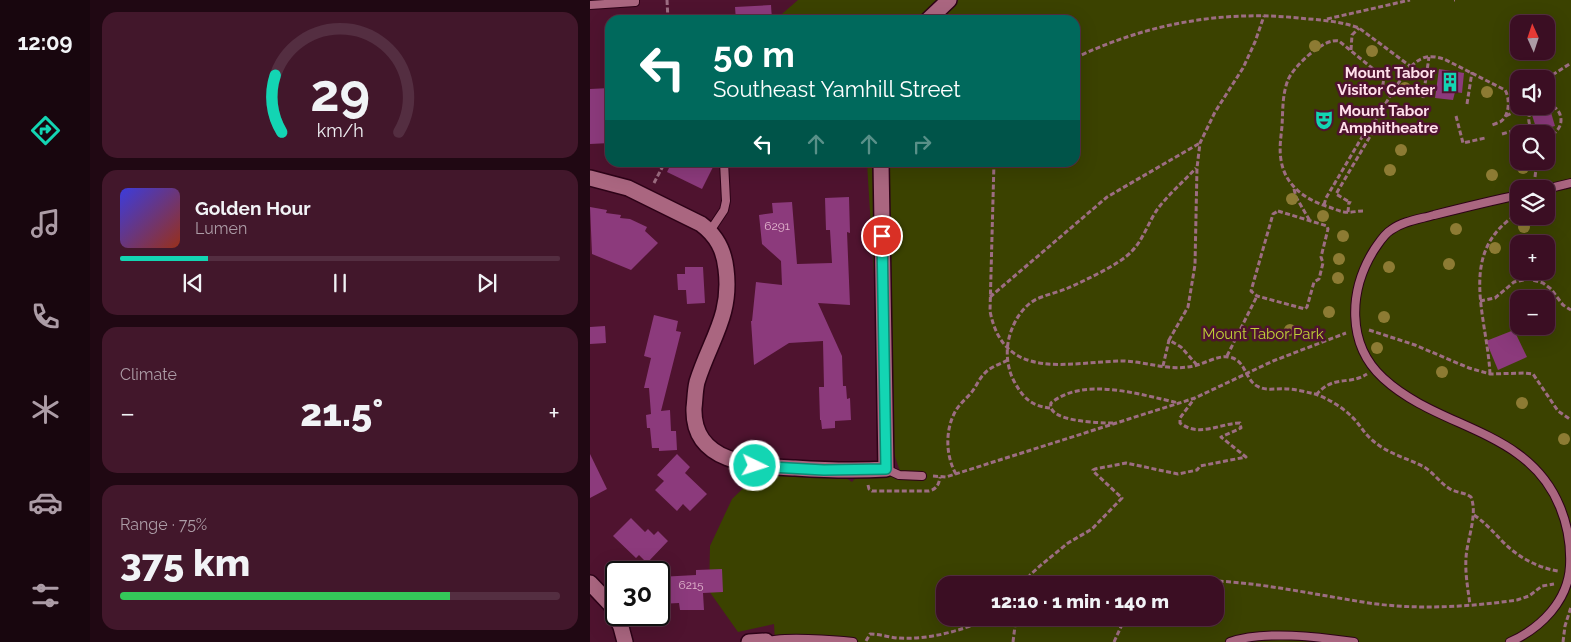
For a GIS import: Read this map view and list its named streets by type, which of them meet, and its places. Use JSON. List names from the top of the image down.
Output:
{
  "parks": ["Mount Tabor Park"],
  "places": {
    "building": ["Mount Tabor Visitor Center"],
    "theatre": ["Mount Tabor Amphitheatre"]
  },
  "house_numbers": ["6291", "6215"],
  "north": "top",
  "page": {
    "tabs": "12:09",
    "map_buttons": ["+", "−"],
    "turn": ["50 m", "Southeast Yamhill Street"],
    "song": ["Golden Hour", "Lumen"],
    "tile": [
      "Climate",
      ["Range · 75%", "375 km"]
    ],
    "heat": ["−", "21.5°", "+"],
    "limit": "30",
    "trip": "12:10 · 1 min · 140 m",
    "gauge": ["29", "km/h"]
  }
}
